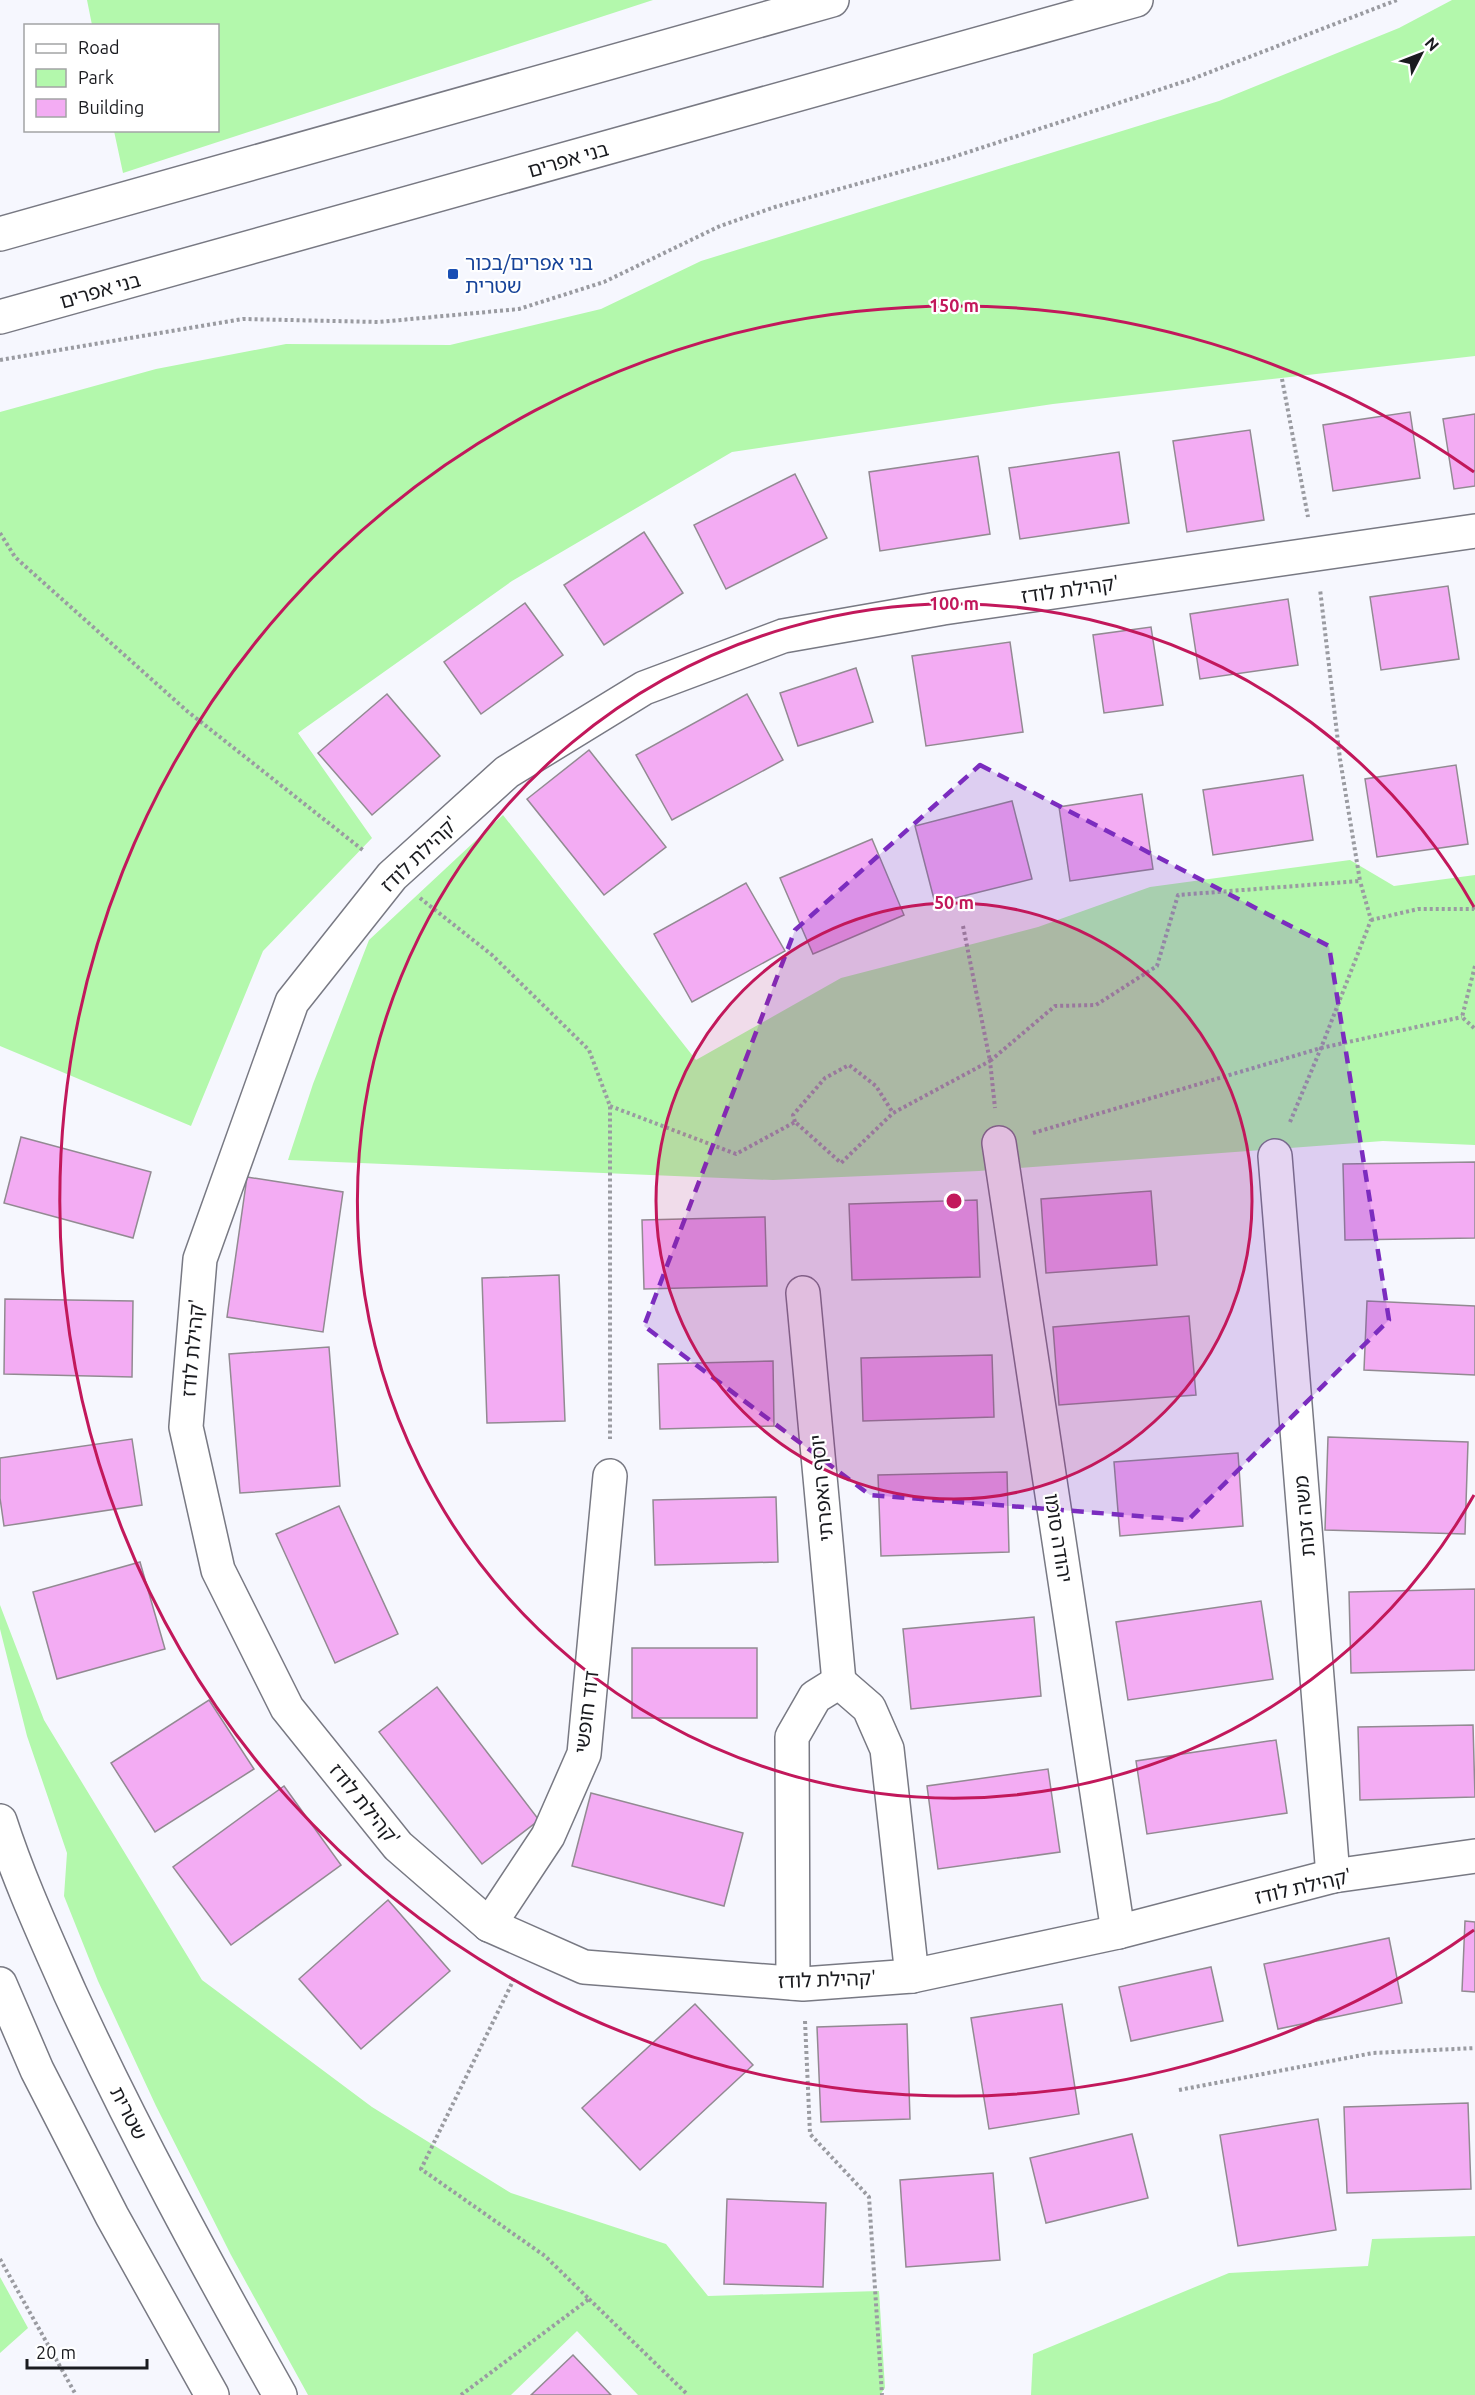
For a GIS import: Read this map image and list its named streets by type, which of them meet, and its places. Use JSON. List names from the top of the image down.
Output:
{
  "streets": {
    "street": [
      "בני אפרים",
      "קהילת לודז'",
      "יוסף האפרתי",
      "משה זכות",
      "יהודה סומו",
      "דוד חופשי",
      "שטרית"
    ]
  },
  "crossings": [
    ["קהילת לודז'", "משה זכות"],
    ["קהילת לודז'", "יהודה סומו"],
    ["קהילת לודז'", "דוד חופשי"]
  ],
  "places": {
    "transit": ["בני אפרים/בכור שטרית"]
  },
  "legend": ["Road", "Park", "Building"],
  "scale_bar": "20 m",
  "north": "top right",
  "rings": ["150 m", "100 m", "50 m"]
}
